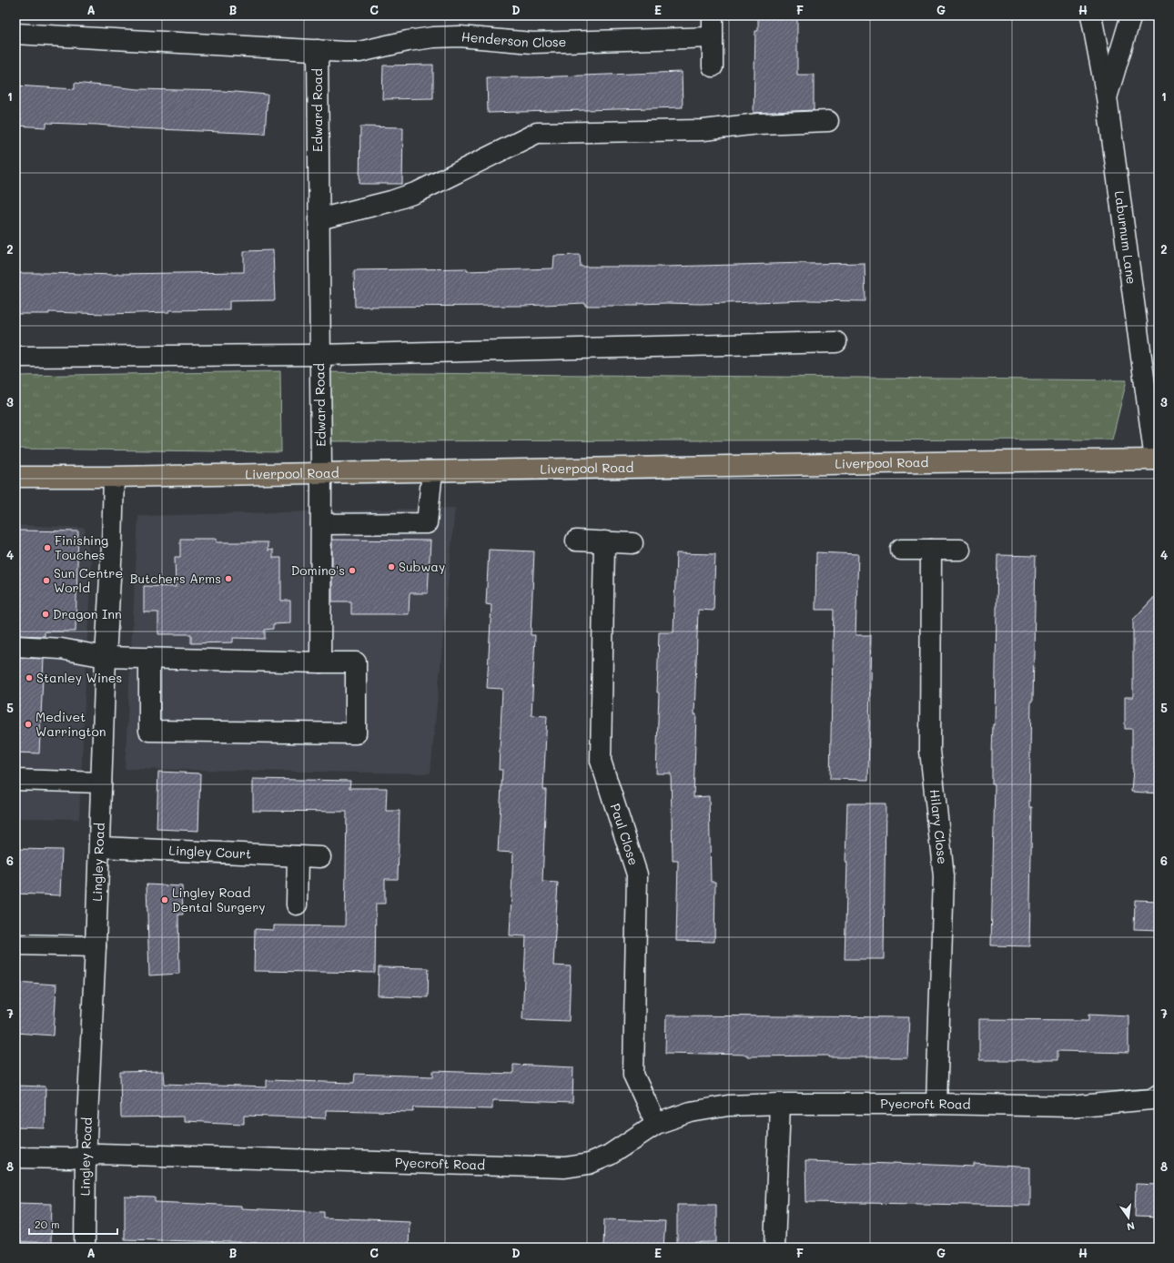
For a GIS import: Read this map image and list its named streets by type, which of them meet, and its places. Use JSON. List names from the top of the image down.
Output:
{
  "streets": {
    "highway": ["Liverpool Road"],
    "street": [
      "Henderson Close",
      "Edward Road",
      "Laburnum Lane",
      "Hilary Close",
      "Paul Close",
      "Lingley Court",
      "Lingley Road",
      "Pyecroft Road"
    ]
  },
  "crossings": [
    ["Henderson Close", "Edward Road"],
    ["Edward Road", "Liverpool Road"],
    ["Laburnum Lane", "Liverpool Road"],
    ["Liverpool Road", "Lingley Road"],
    ["Hilary Close", "Pyecroft Road"],
    ["Paul Close", "Pyecroft Road"],
    ["Lingley Court", "Lingley Road"],
    ["Lingley Road", "Pyecroft Road"]
  ],
  "places": [
    "Finishing Touches",
    "Subway",
    "Domino's",
    "Butchers Arms",
    "Sun Centre World",
    "Dragon Inn",
    "Stanley Wines",
    "Medivet Warrington",
    "Lingley Road Dental Surgery"
  ],
  "scale_bar": "20 m",
  "north": "bottom",
  "grid": {
    "columns": [
      "A",
      "B",
      "C",
      "D",
      "E",
      "F",
      "G",
      "H"
    ],
    "rows": [
      "1",
      "2",
      "3",
      "4",
      "5",
      "6",
      "7",
      "8"
    ]
  }
}
